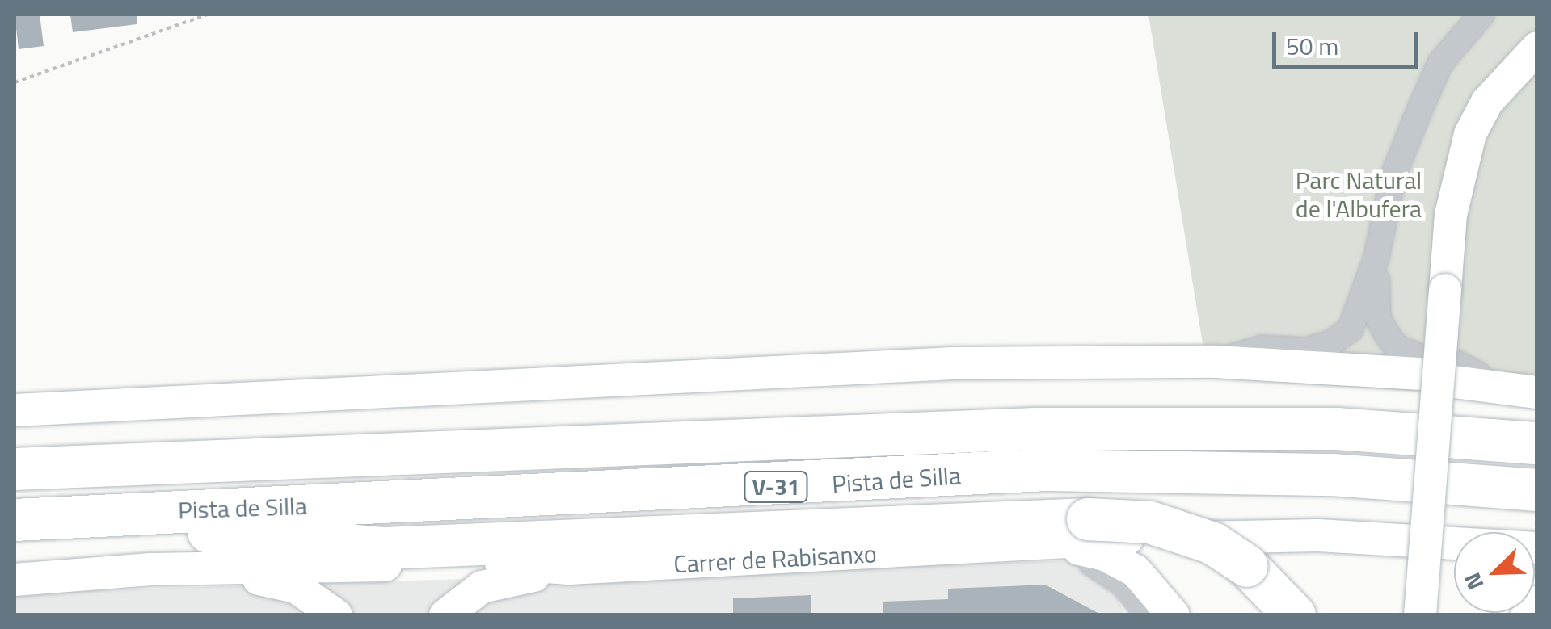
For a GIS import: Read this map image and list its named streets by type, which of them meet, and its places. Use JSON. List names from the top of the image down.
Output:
{
  "streets": {
    "highway": ["Pista de Silla", "V-31"],
    "street": ["Carrer de Rabisanxo"]
  },
  "parks": ["Parc Natural de l'Albufera"],
  "scale_bar": "50 m",
  "north": "bottom left"
}
